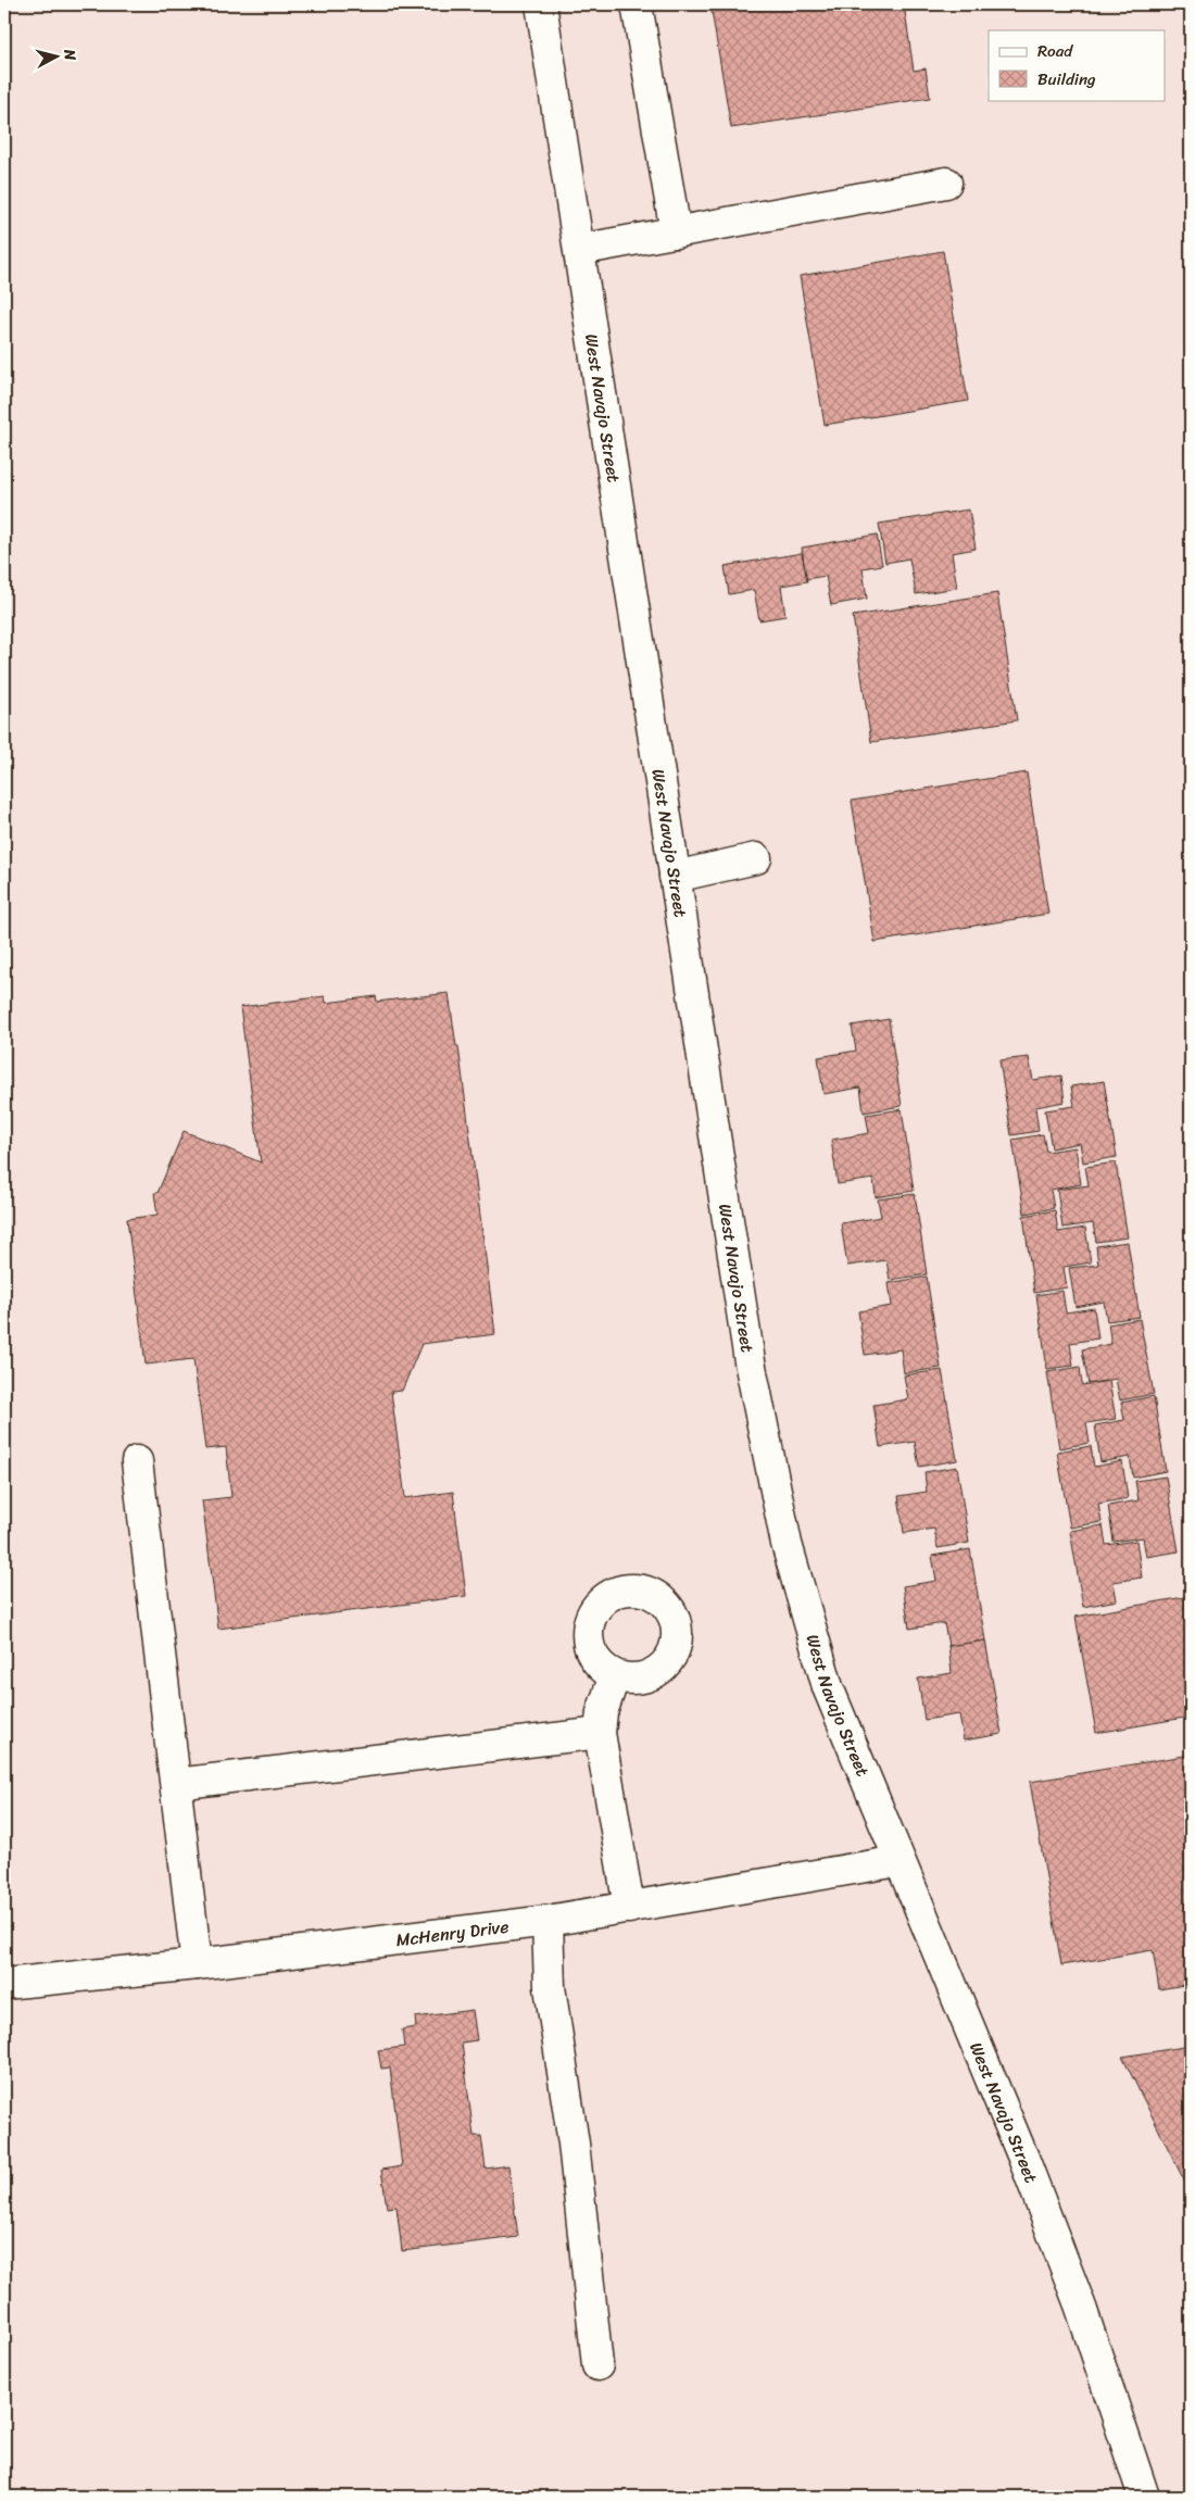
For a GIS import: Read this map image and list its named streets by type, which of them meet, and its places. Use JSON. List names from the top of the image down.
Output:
{
  "streets": {
    "street": ["West Navajo Street", "McHenry Drive"]
  },
  "crossings": [
    ["West Navajo Street", "McHenry Drive"]
  ],
  "legend": ["Road", "Building"],
  "north": "right"
}
